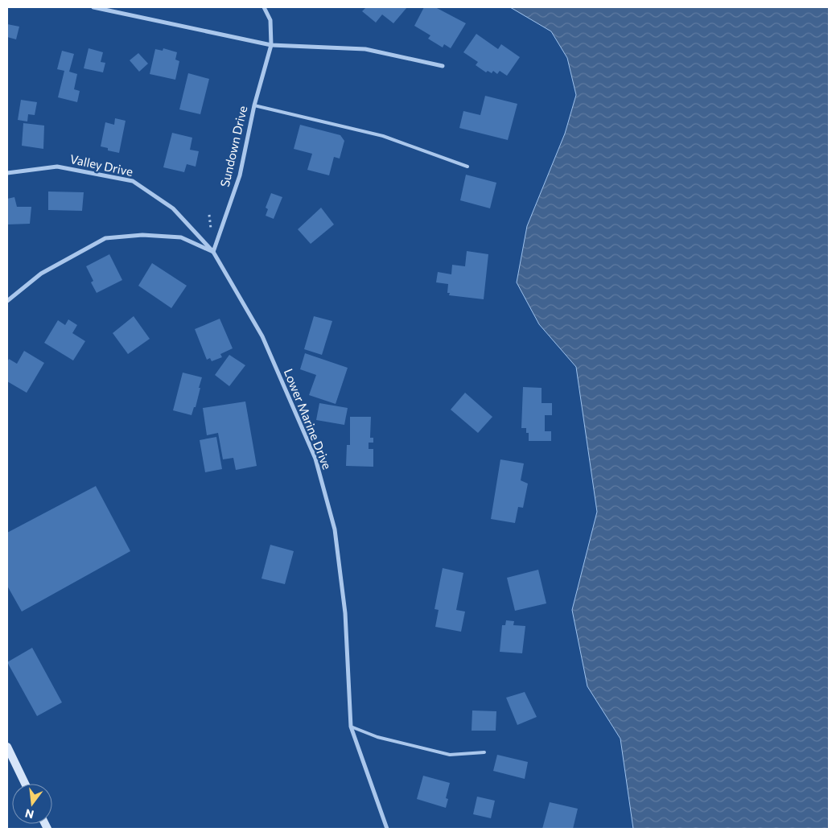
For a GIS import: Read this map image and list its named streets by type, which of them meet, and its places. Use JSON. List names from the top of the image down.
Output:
{
  "streets": {
    "street": ["Sundown Drive", "Valley Drive", "Lower Marine Drive"]
  },
  "crossings": [
    ["Sundown Drive", "Valley Drive"],
    ["Sundown Drive", "Lower Marine Drive"],
    ["Valley Drive", "Lower Marine Drive"]
  ],
  "north": "bottom"
}
